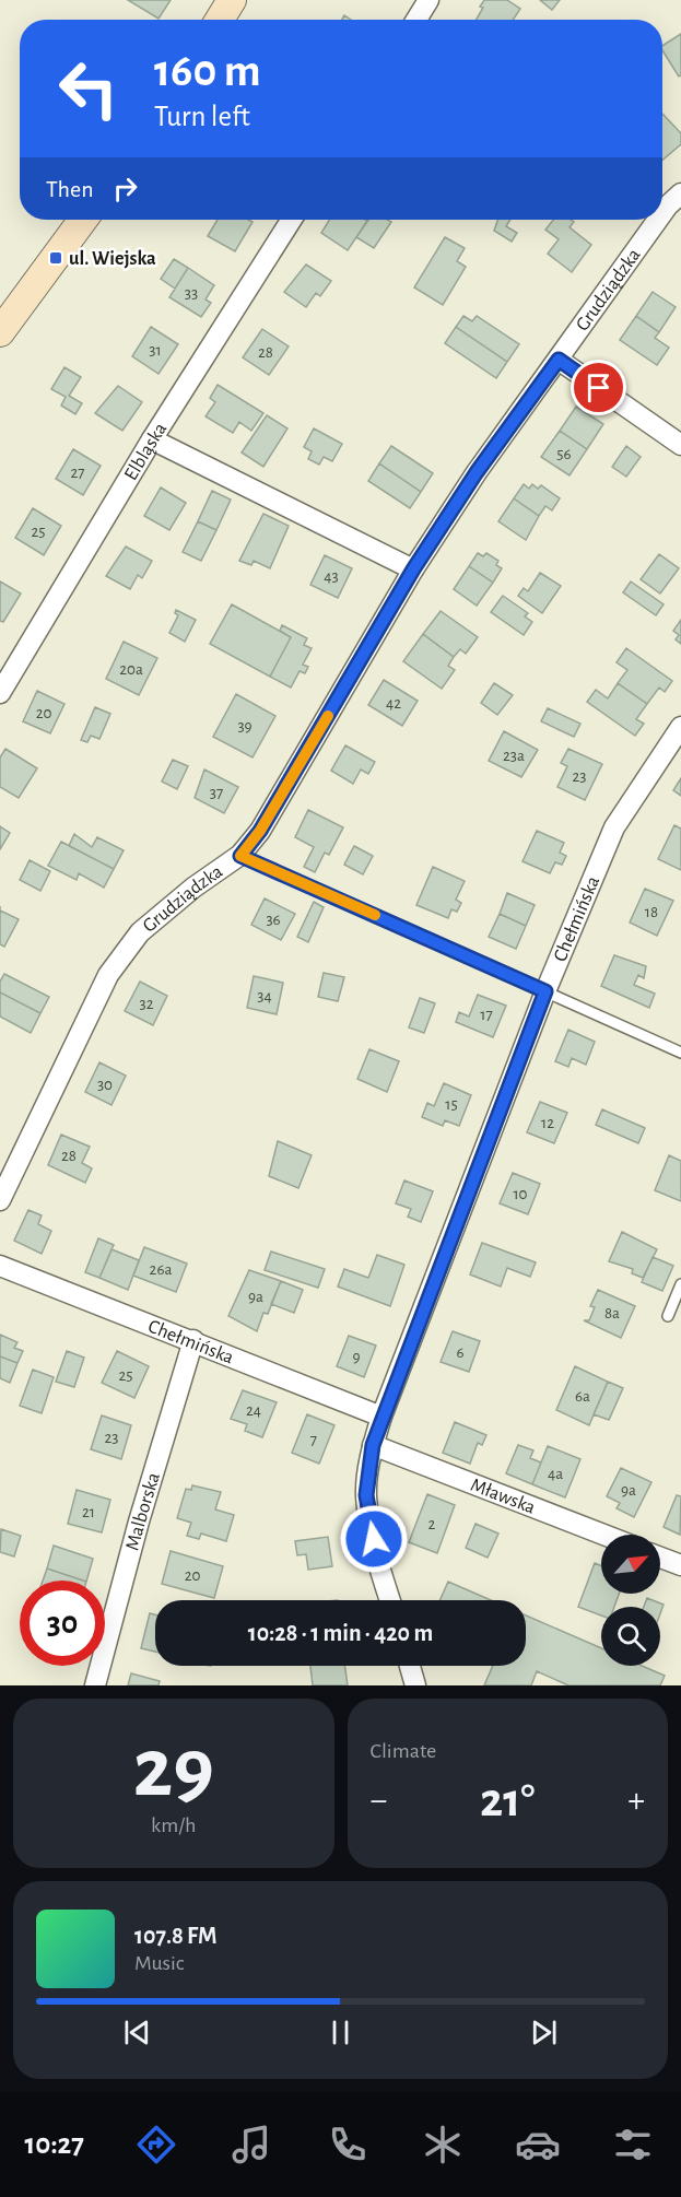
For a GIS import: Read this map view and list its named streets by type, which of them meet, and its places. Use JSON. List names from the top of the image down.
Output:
{
  "streets": {
    "street": [
      "Grudziądzka",
      "Elbląska",
      "Chełmińska",
      "Mławska",
      "Malborska"
    ]
  },
  "crossings": [
    ["Chełmińska", "Mławska"],
    ["Chełmińska", "Malborska"]
  ],
  "places": {
    "transit": ["ul. Wiejska"]
  },
  "house_numbers": [
    "33",
    "31",
    "28",
    "56",
    "27",
    "25",
    "43",
    "20a",
    "42",
    "20",
    "39",
    "23a",
    "23",
    "37",
    "18",
    "36",
    "34",
    "32",
    "17",
    "30",
    "15",
    "12",
    "28",
    "10",
    "26a",
    "9a",
    "8a",
    "6",
    "9",
    "25",
    "6a",
    "24",
    "23",
    "7",
    "4a",
    "9a",
    "21",
    "2",
    "20"
  ],
  "north": "top right",
  "page": {
    "turn": ["160 m", "Turn left"],
    "then": "Then",
    "limit": "30",
    "trip": "10:28 · 1 min · 420 m",
    "tile": [
      ["29", "km/h"],
      "Climate"
    ],
    "heat": ["−", "21°", "+"],
    "song": ["107.8 FM", "Music"],
    "tabs": "10:27"
  }
}
